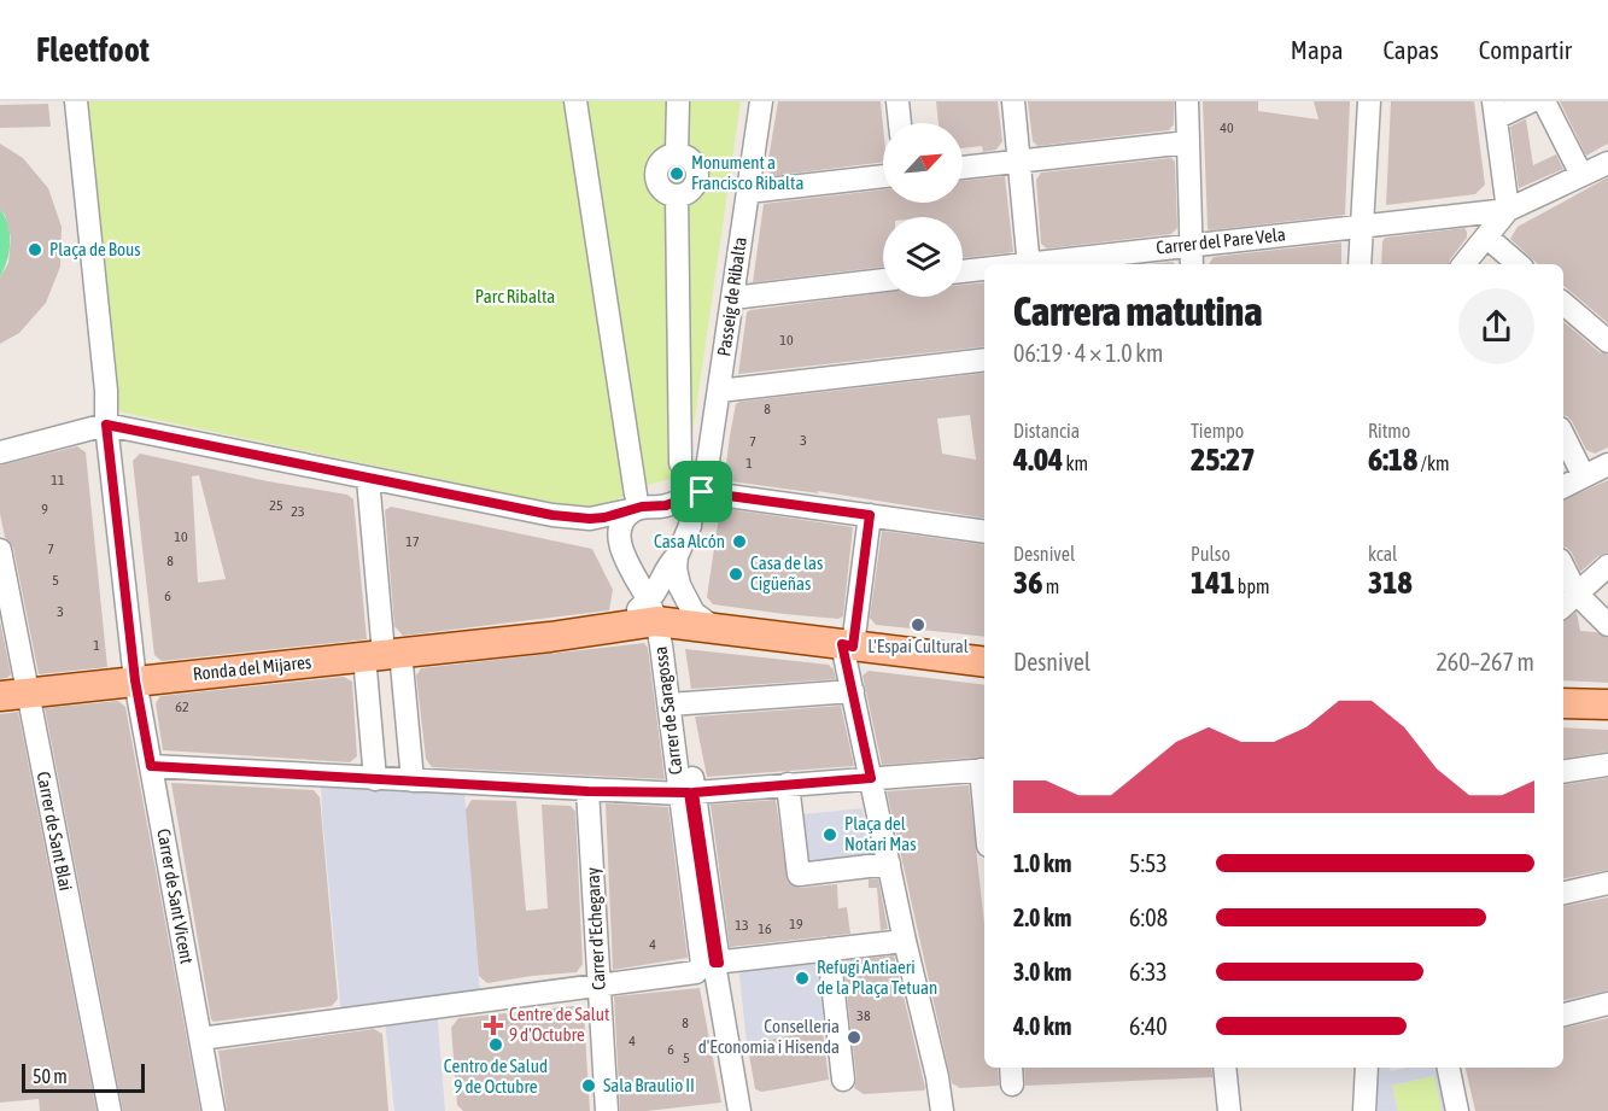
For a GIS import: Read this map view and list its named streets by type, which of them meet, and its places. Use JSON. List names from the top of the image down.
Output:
{
  "streets": {
    "main road": ["Ronda del Mijares"],
    "street": [
      "Carrer del Pare Vela",
      "Passeig de Ribalta",
      "Carrer de Saragossa",
      "Carrer de Sant Blai",
      "Carrer de Sant Vicent",
      "Carrer d'Echegaray"
    ]
  },
  "crossings": [
    ["Passeig de Ribalta", "Ronda del Mijares"],
    ["Passeig de Ribalta", "Carrer de Saragossa"],
    ["Ronda del Mijares", "Carrer de Saragossa"],
    ["Ronda del Mijares", "Carrer de Sant Blai"],
    ["Ronda del Mijares", "Carrer de Sant Vicent"]
  ],
  "parks": ["Parc Ribalta"],
  "places": {
    "other": [
      "Monument a Francisco Ribalta",
      "Plaça de Bous",
      "Casa Alcón",
      "Casa de las Cigüeñas",
      "L'Espai Cultural",
      "Plaça del Notari Mas",
      "Refugi Antiaeri de la Plaça Tetuan",
      "Conselleria d'Economia i Hisenda",
      "Centro de Salud 9 de Octubre",
      "Sala Braulio II"
    ],
    "health": ["Centre de Salut 9 d'Octubre"]
  },
  "house_numbers": [
    "40",
    "10",
    "8",
    "3",
    "7",
    "1",
    "11",
    "25",
    "9",
    "23",
    "10",
    "17",
    "7",
    "8",
    "5",
    "6",
    "3",
    "1",
    "62",
    "19",
    "13",
    "16",
    "4",
    "38",
    "8",
    "4",
    "6",
    "5"
  ],
  "scale_bar": "50 m",
  "north": "top right",
  "page": {
    "header": "Fleetfoot",
    "nav": ["Mapa", "Capas", "Compartir"],
    "heading": ["Carrera matutina", "06:19 · 4 × 1.0 km"],
    "stats": [
      ["Distancia", "4.04 km"],
      ["Tiempo", "25:27"],
      ["Ritmo", "6:18 /km"],
      ["Desnivel", "36 m"],
      ["Pulso", "141 bpm"],
      ["kcal", "318"]
    ],
    "chart": ["Desnivel", "260–267 m"],
    "list": [
      {
        "name": "1.0 km",
        "note": "5:53"
      },
      {
        "name": "2.0 km",
        "note": "6:08"
      },
      {
        "name": "3.0 km",
        "note": "6:33"
      },
      {
        "name": "4.0 km",
        "note": "6:40"
      }
    ],
    "scale": "50 m"
  }
}
